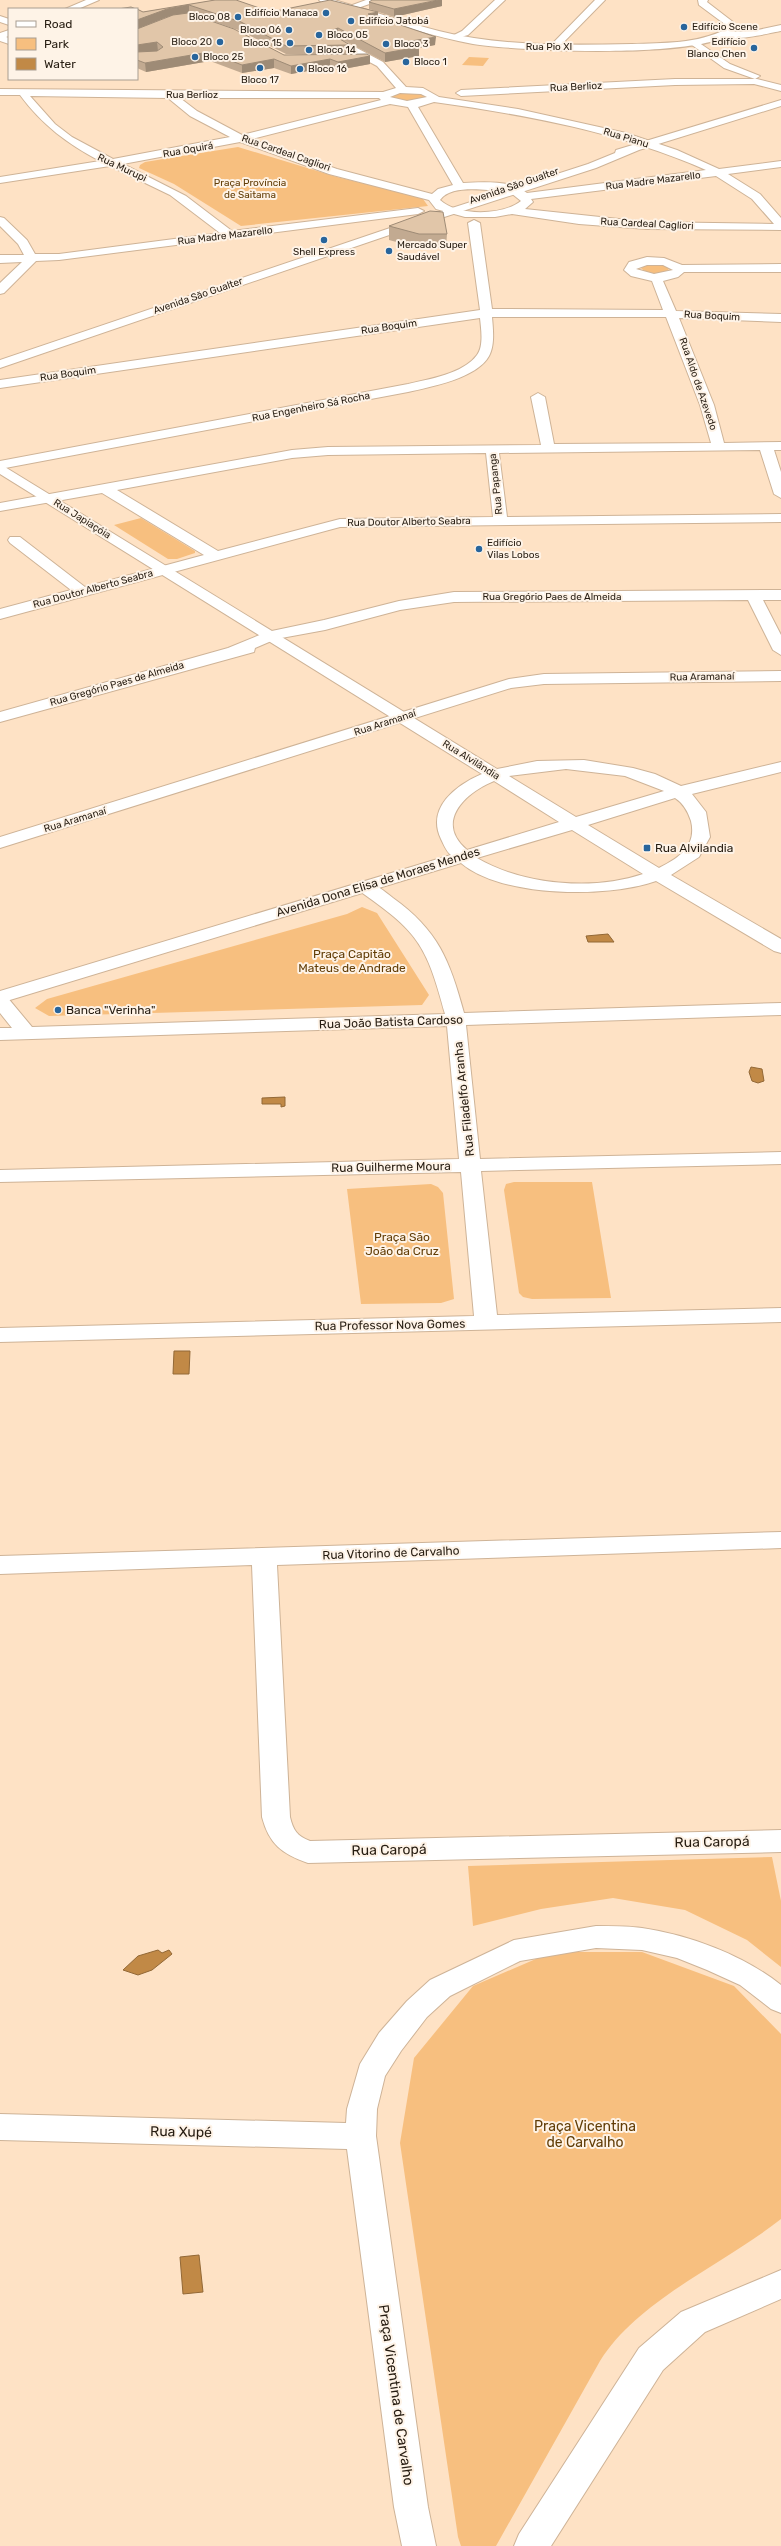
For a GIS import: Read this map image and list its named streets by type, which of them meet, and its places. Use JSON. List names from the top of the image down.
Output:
{
  "streets": {
    "street": [
      "Rua Pio XI",
      "Rua Berlioz",
      "Rua Pianu",
      "Rua Oquirá",
      "Rua Cardeal Cagliori",
      "Rua Murupi",
      "Rua Madre Mazarello",
      "Avenida São Gualter",
      "Rua Boquim",
      "Rua Aldo de Azevedo",
      "Rua Engenheiro Sá Rocha",
      "Rua Papanga",
      "Rua Japiaçóia",
      "Rua Doutor Alberto Seabra",
      "Rua Gregório Paes de Almeida",
      "Rua Aramanaí",
      "Rua Alvilândia",
      "Avenida Dona Elisa de Moraes Mendes",
      "Rua João Batista Cardoso",
      "Rua Filadelfo Aranha",
      "Rua Guilherme Moura",
      "Rua Professor Nova Gomes",
      "Rua Vitorino de Carvalho",
      "Rua Caropá",
      "Rua Xupé",
      "Praça Vicentina de Carvalho"
    ]
  },
  "crossings": [
    ["Rua Berlioz", "Rua Pianu"],
    ["Rua Berlioz", "Rua Oquirá"],
    ["Rua Berlioz", "Rua Cardeal Cagliori"],
    ["Rua Berlioz", "Rua Murupi"],
    ["Rua Pianu", "Rua Oquirá"],
    ["Rua Pianu", "Rua Cardeal Cagliori"],
    ["Rua Pianu", "Rua Madre Mazarello"],
    ["Rua Pianu", "Avenida São Gualter"],
    ["Rua Oquirá", "Rua Cardeal Cagliori"],
    ["Rua Oquirá", "Rua Murupi"],
    ["Rua Cardeal Cagliori", "Rua Madre Mazarello"],
    ["Rua Cardeal Cagliori", "Avenida São Gualter"],
    ["Rua Murupi", "Rua Madre Mazarello"],
    ["Rua Madre Mazarello", "Avenida São Gualter"],
    ["Rua Boquim", "Rua Aldo de Azevedo"],
    ["Rua Boquim", "Rua Engenheiro Sá Rocha"],
    ["Rua Papanga", "Rua Doutor Alberto Seabra"],
    ["Rua Japiaçóia", "Rua Doutor Alberto Seabra"],
    ["Rua Japiaçóia", "Rua Alvilândia"],
    ["Rua Doutor Alberto Seabra", "Rua Alvilândia"],
    ["Rua Gregório Paes de Almeida", "Rua Alvilândia"],
    ["Rua Aramanaí", "Rua Alvilândia"],
    ["Rua Alvilândia", "Avenida Dona Elisa de Moraes Mendes"],
    ["Avenida Dona Elisa de Moraes Mendes", "Rua Filadelfo Aranha"],
    ["Rua João Batista Cardoso", "Rua Filadelfo Aranha"],
    ["Rua Filadelfo Aranha", "Rua Guilherme Moura"],
    ["Rua Filadelfo Aranha", "Rua Professor Nova Gomes"],
    ["Rua Vitorino de Carvalho", "Rua Caropá"],
    ["Rua Xupé", "Praça Vicentina de Carvalho"]
  ],
  "parks": [
    "Praça Província de Saitama",
    "Praça Capitão Mateus de Andrade",
    "Praça São João da Cruz",
    "Praça Vicentina de Carvalho"
  ],
  "places": {
    "other": [
      "Edifício Manaca",
      "Bloco 08",
      "Edifício Jatobá",
      "Edifício Scene",
      "Bloco 06",
      "Bloco 05",
      "Bloco 20",
      "Bloco 15",
      "Bloco 3",
      "Edifício Blanco Chen",
      "Bloco 14",
      "Bloco 25",
      "Bloco 1",
      "Bloco 17",
      "Bloco 16",
      "Shell Express",
      "Mercado Super Saudável",
      "Edifício Vilas Lobos",
      "Banca \"Verinha\""
    ],
    "transit": ["Rua Alvilandia"]
  },
  "legend": ["Road", "Park", "Water"]
}
